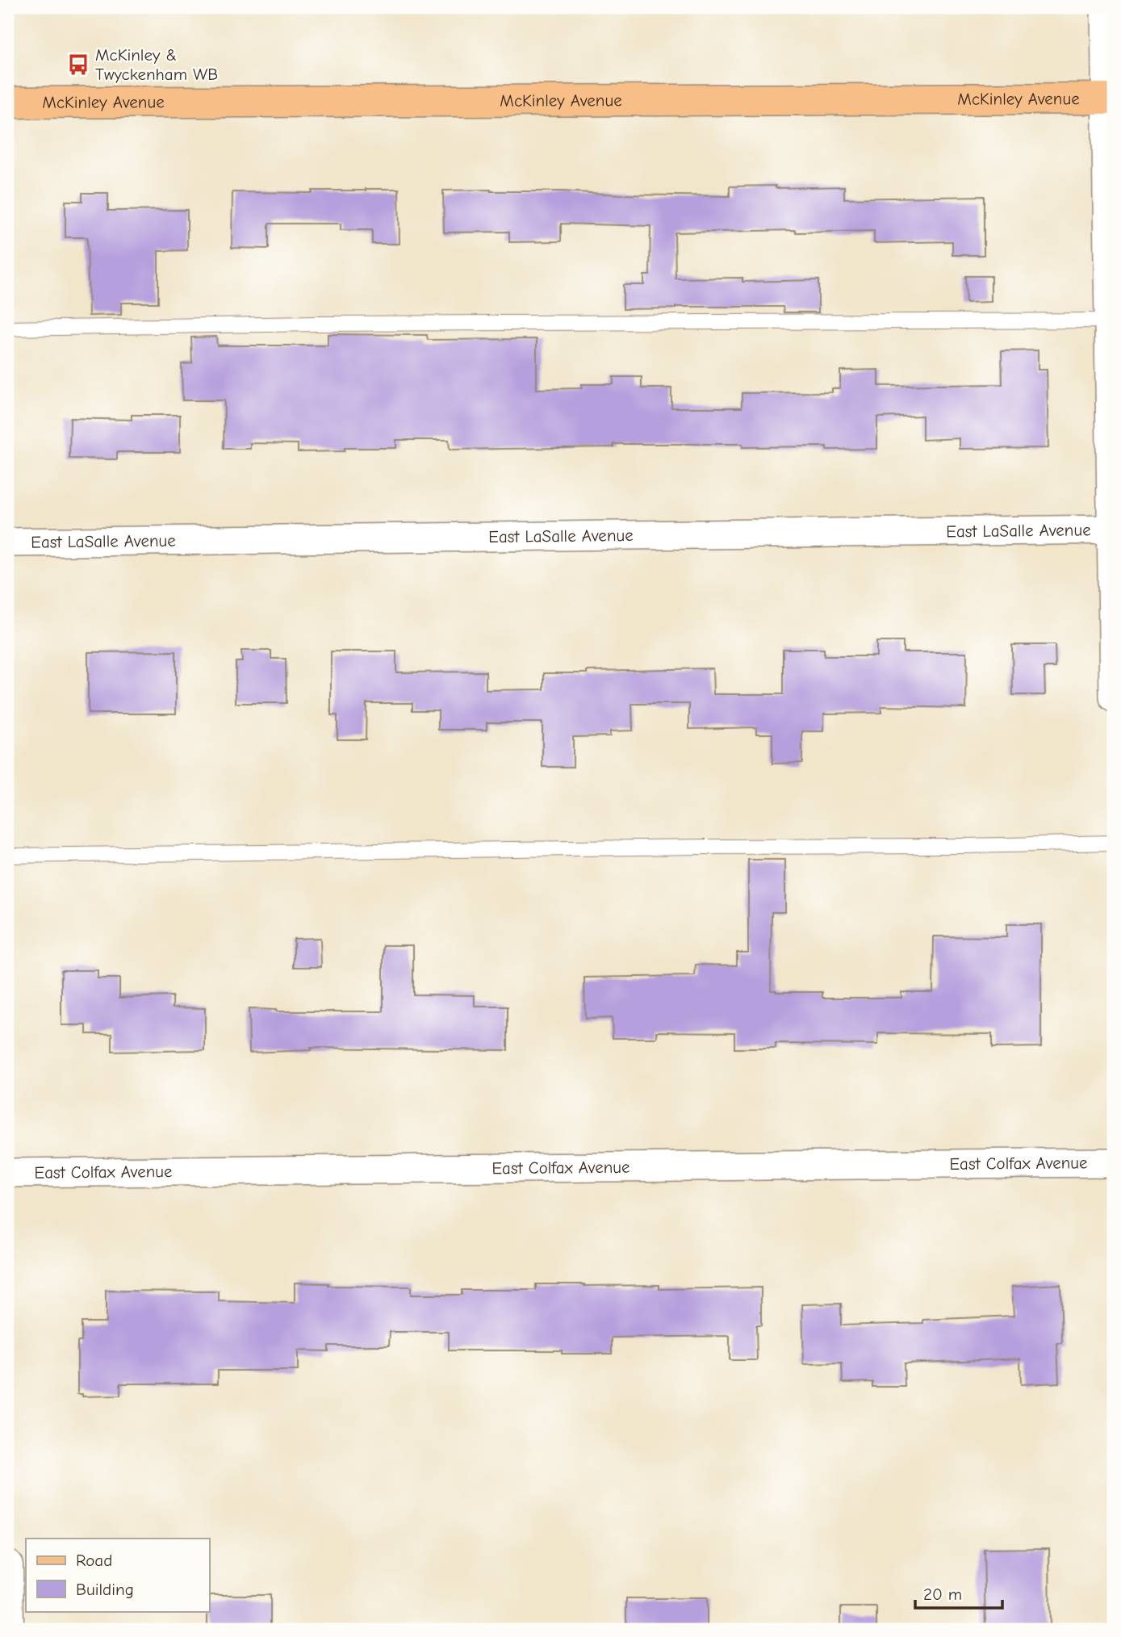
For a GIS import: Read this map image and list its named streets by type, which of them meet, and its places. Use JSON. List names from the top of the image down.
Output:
{
  "streets": {
    "main road": ["McKinley Avenue"],
    "street": ["East LaSalle Avenue", "East Colfax Avenue"]
  },
  "places": {
    "bus stop": ["McKinley & Twyckenham WB"]
  },
  "legend": ["Road", "Building"],
  "scale_bar": "20 m"
}
